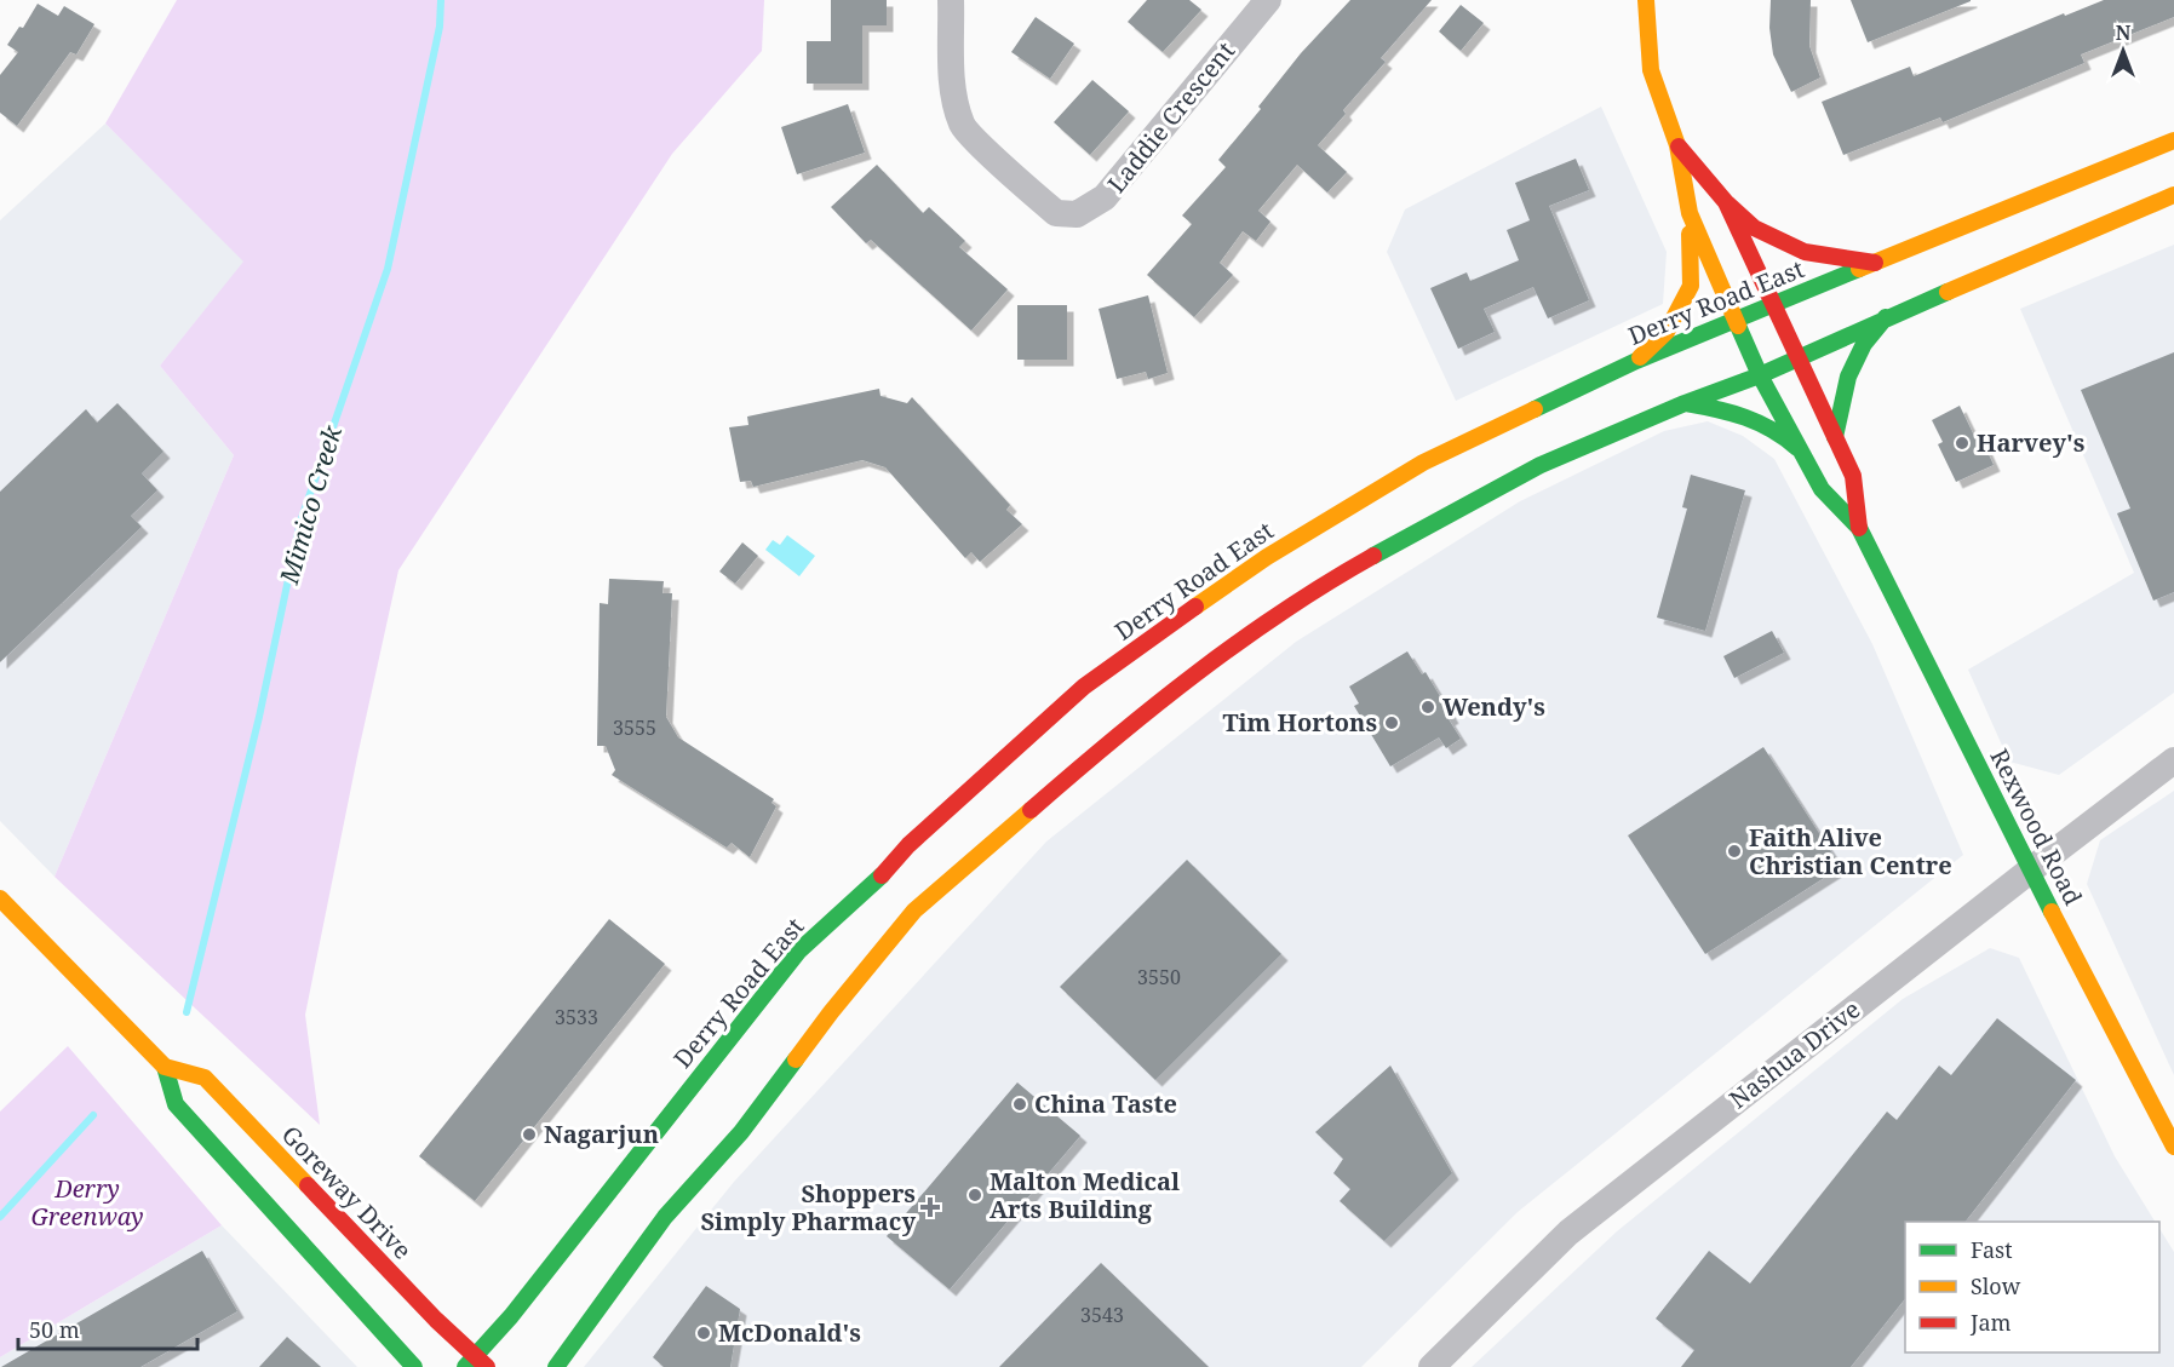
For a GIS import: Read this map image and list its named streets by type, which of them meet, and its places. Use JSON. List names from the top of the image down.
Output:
{
  "streets": {
    "main road": ["Derry Road East", "Rexwood Road", "Goreway Drive"],
    "street": ["Laddie Crescent", "Nashua Drive"]
  },
  "crossings": [
    ["Derry Road East", "Rexwood Road"],
    ["Derry Road East", "Goreway Drive"],
    ["Rexwood Road", "Nashua Drive"]
  ],
  "water": ["Mimico Creek"],
  "parks": ["Derry Greenway"],
  "places": {
    "other": [
      "Harvey's",
      "Wendy's",
      "Tim Hortons",
      "Faith Alive Christian Centre",
      "China Taste",
      "Nagarjun",
      "Malton Medical Arts Building",
      "McDonald's"
    ],
    "health": ["Shoppers Simply Pharmacy"]
  },
  "house_numbers": [
    "3555",
    "3550",
    "3533",
    "3543"
  ],
  "legend": ["Fast", "Slow", "Jam"],
  "scale_bar": "50 m",
  "north": "top"
}
